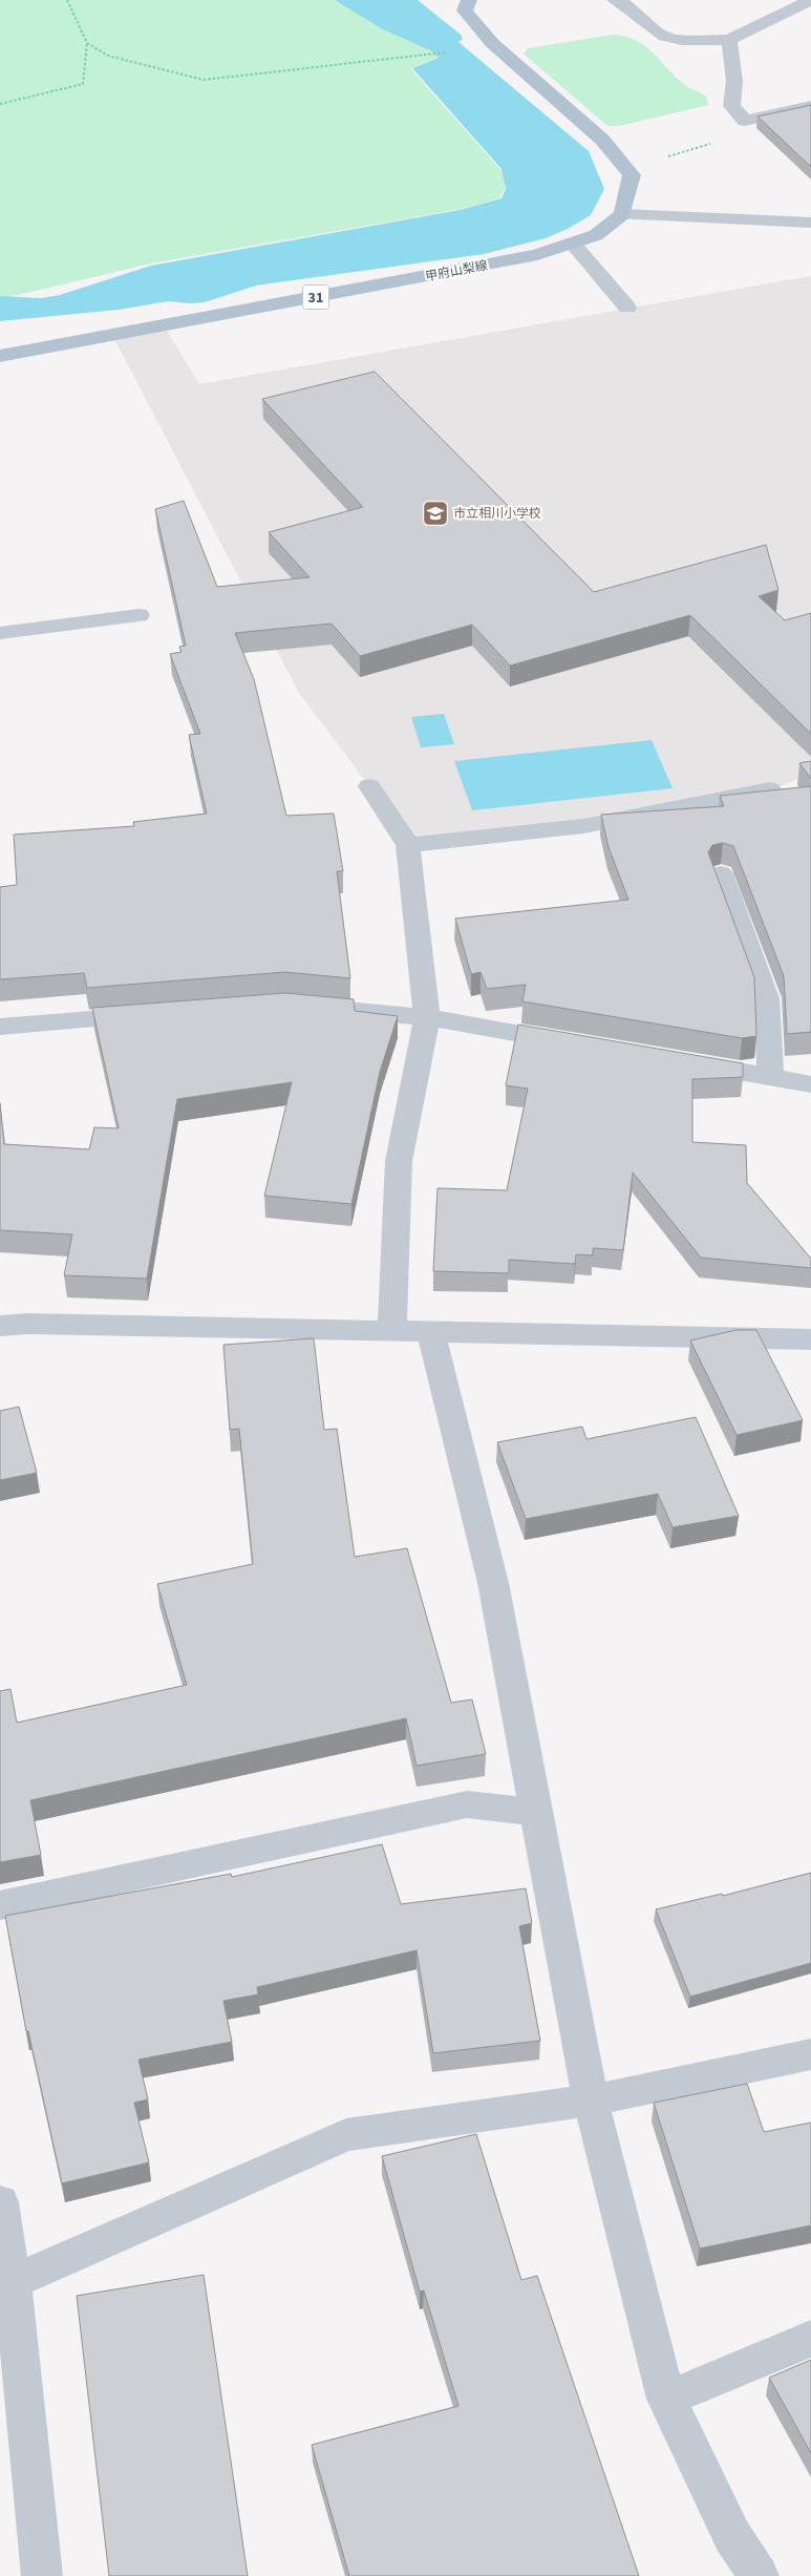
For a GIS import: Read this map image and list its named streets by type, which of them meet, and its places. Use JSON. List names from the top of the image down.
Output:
{
  "streets": {
    "main road": ["甲府山梨線", "31"]
  },
  "places": {
    "school or university": ["市立相川小学校"]
  }
}
